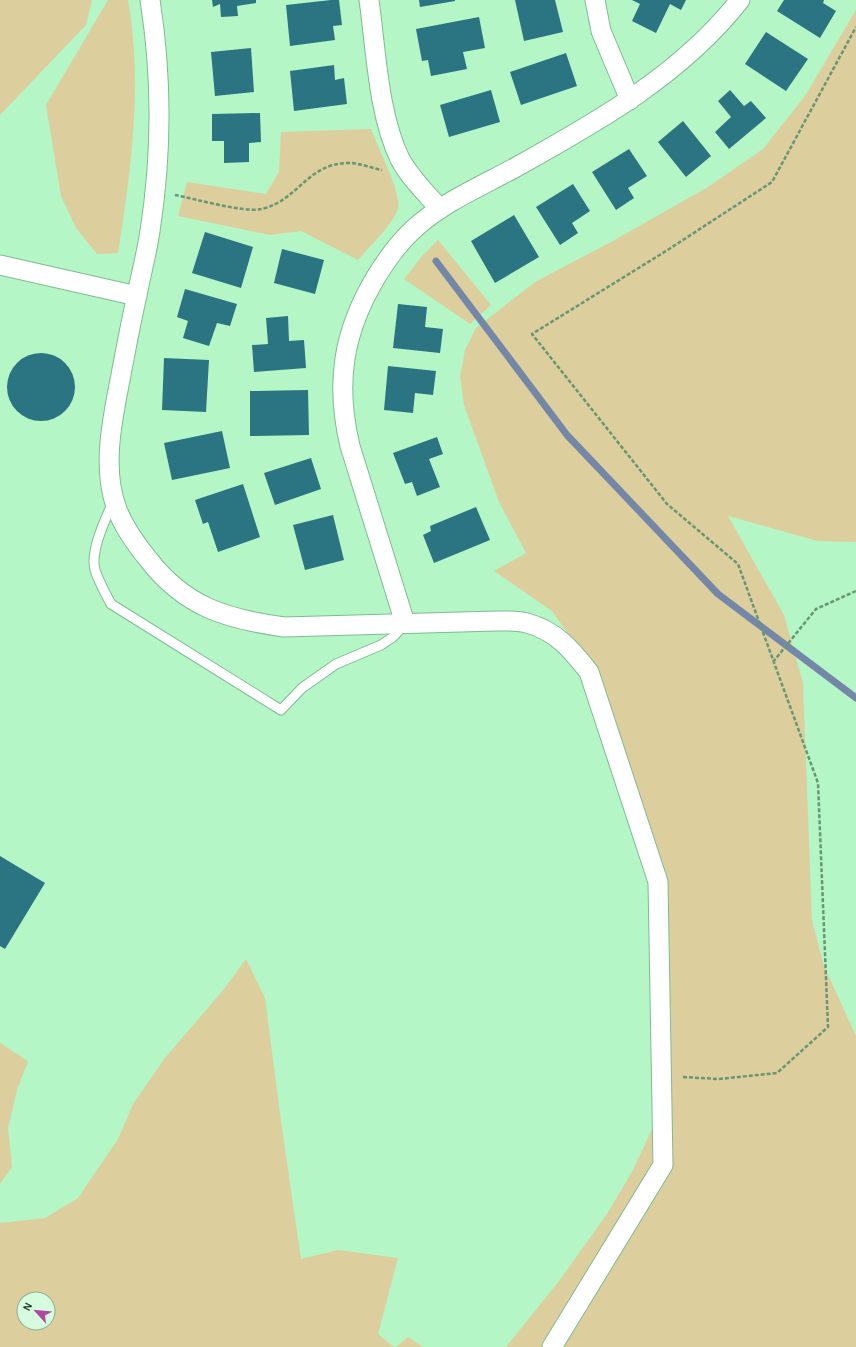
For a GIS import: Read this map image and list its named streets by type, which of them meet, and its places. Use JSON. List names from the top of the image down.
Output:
{
  "north": "top left"
}
